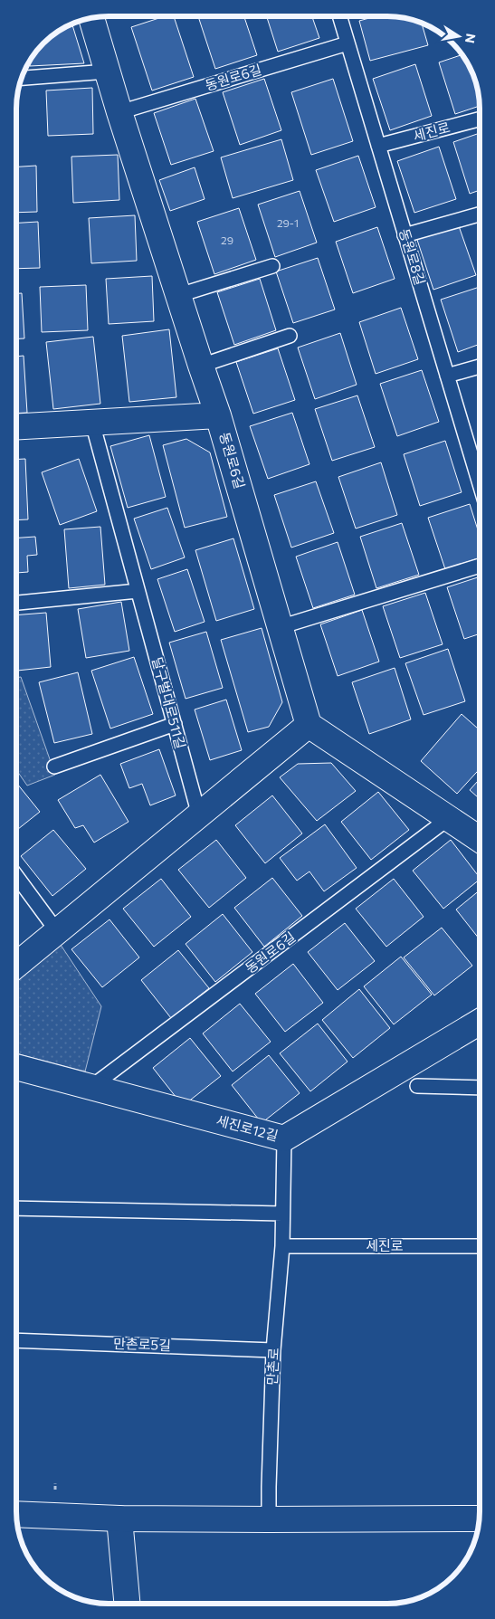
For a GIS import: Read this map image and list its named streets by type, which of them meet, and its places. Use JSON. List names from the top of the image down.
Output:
{
  "streets": {
    "street": ["동원로6길", "세진로12길"],
    "lane": [
      "세진로",
      "동원로8길",
      "달구벌대로511길",
      "만촌로5길",
      "만촌로"
    ]
  },
  "crossings": [
    ["동원로6길", "동원로8길"],
    ["동원로6길", "세진로12길"],
    ["세진로", "동원로8길"],
    ["세진로", "만촌로"],
    ["세진로12길", "만촌로"],
    ["만촌로5길", "만촌로"]
  ],
  "house_numbers": ["29-1", "29"],
  "north": "right"
}
